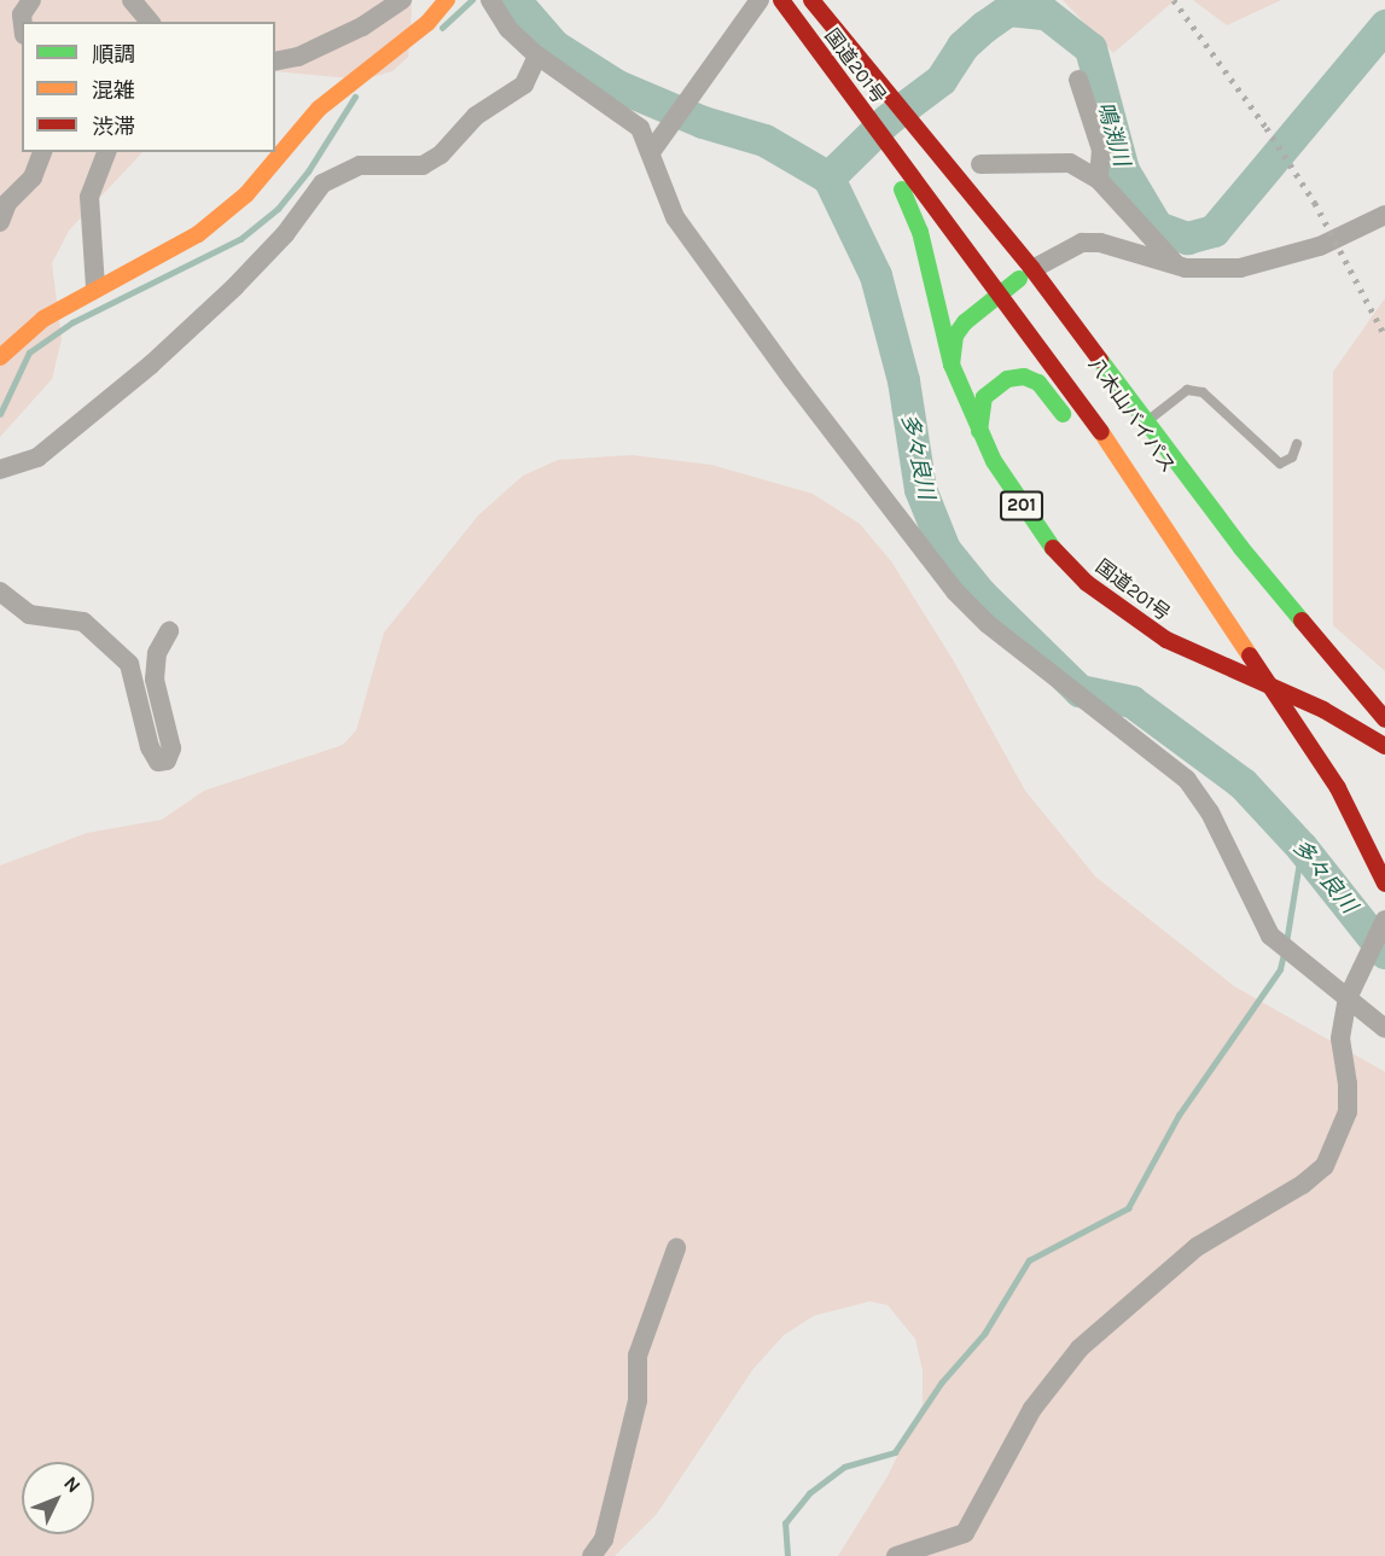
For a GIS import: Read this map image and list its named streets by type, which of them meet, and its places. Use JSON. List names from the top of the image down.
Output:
{
  "streets": {
    "main road": ["国道201号", "八木山バイパス", "201"]
  },
  "crossings": [
    ["国道201号", "八木山バイパス"]
  ],
  "water": ["鳴渕川", "多々良川"],
  "legend": ["順調", "混雑", "渋滞"],
  "north": "top right"
}
